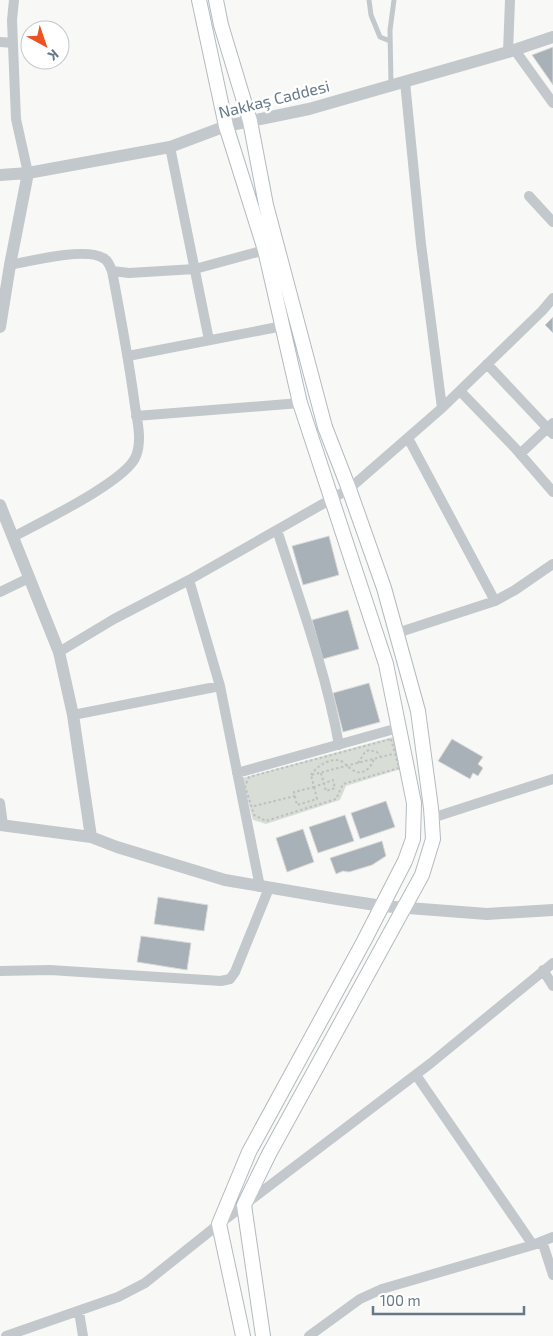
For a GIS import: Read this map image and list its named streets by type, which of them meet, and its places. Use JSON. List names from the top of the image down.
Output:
{
  "streets": {
    "street": ["Nakkaş Caddesi"]
  },
  "scale_bar": "100 m",
  "north": "bottom right"
}
